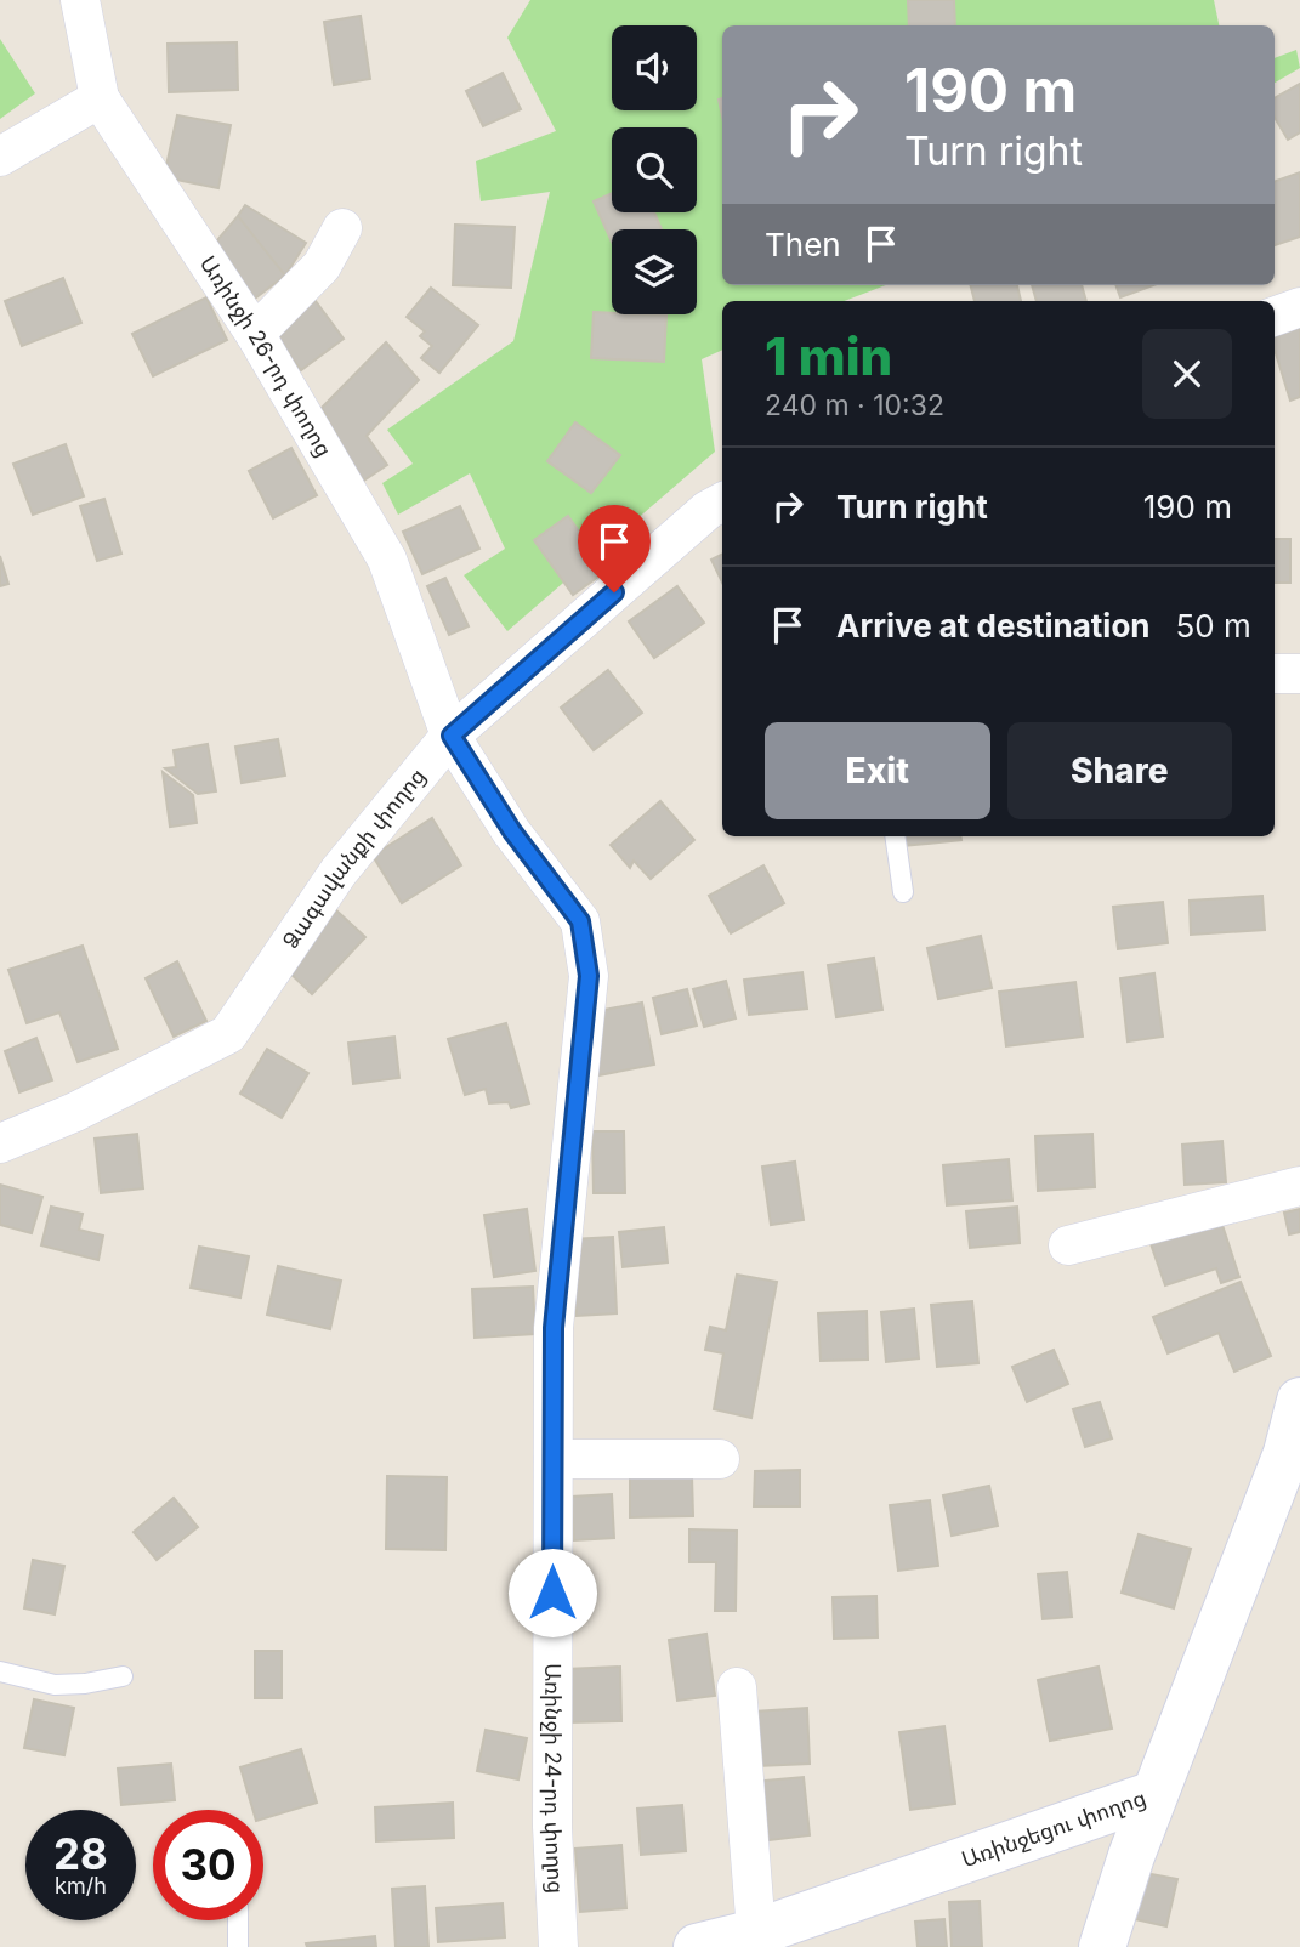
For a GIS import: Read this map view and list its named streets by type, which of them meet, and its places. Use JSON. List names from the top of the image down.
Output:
{
  "streets": {
    "street": [
      "Առինջի 26-րդ փողոց",
      "Ձագավանքի փողոց",
      "Առինջի 24-րդ փողոց",
      "Առինջեցու փողոց"
    ]
  },
  "crossings": [
    ["Առինջի 26-րդ փողոց", "Ձագավանքի փողոց"],
    ["Առինջի 26-րդ փողոց", "Առինջի 24-րդ փողոց"],
    ["Ձագավանքի փողոց", "Առինջի 24-րդ փողոց"]
  ],
  "page": {
    "turn": ["190 m", "Turn right"],
    "then": "Then",
    "heading": ["1 min", "240 m · 10:32"],
    "list": [
      {
        "name": "Turn right",
        "value": "190 m"
      },
      {
        "name": "Arrive at destination",
        "value": "50 m"
      }
    ],
    "buttons": ["Exit", "Share"],
    "speed": "28 km/h",
    "limit": "30"
  }
}
